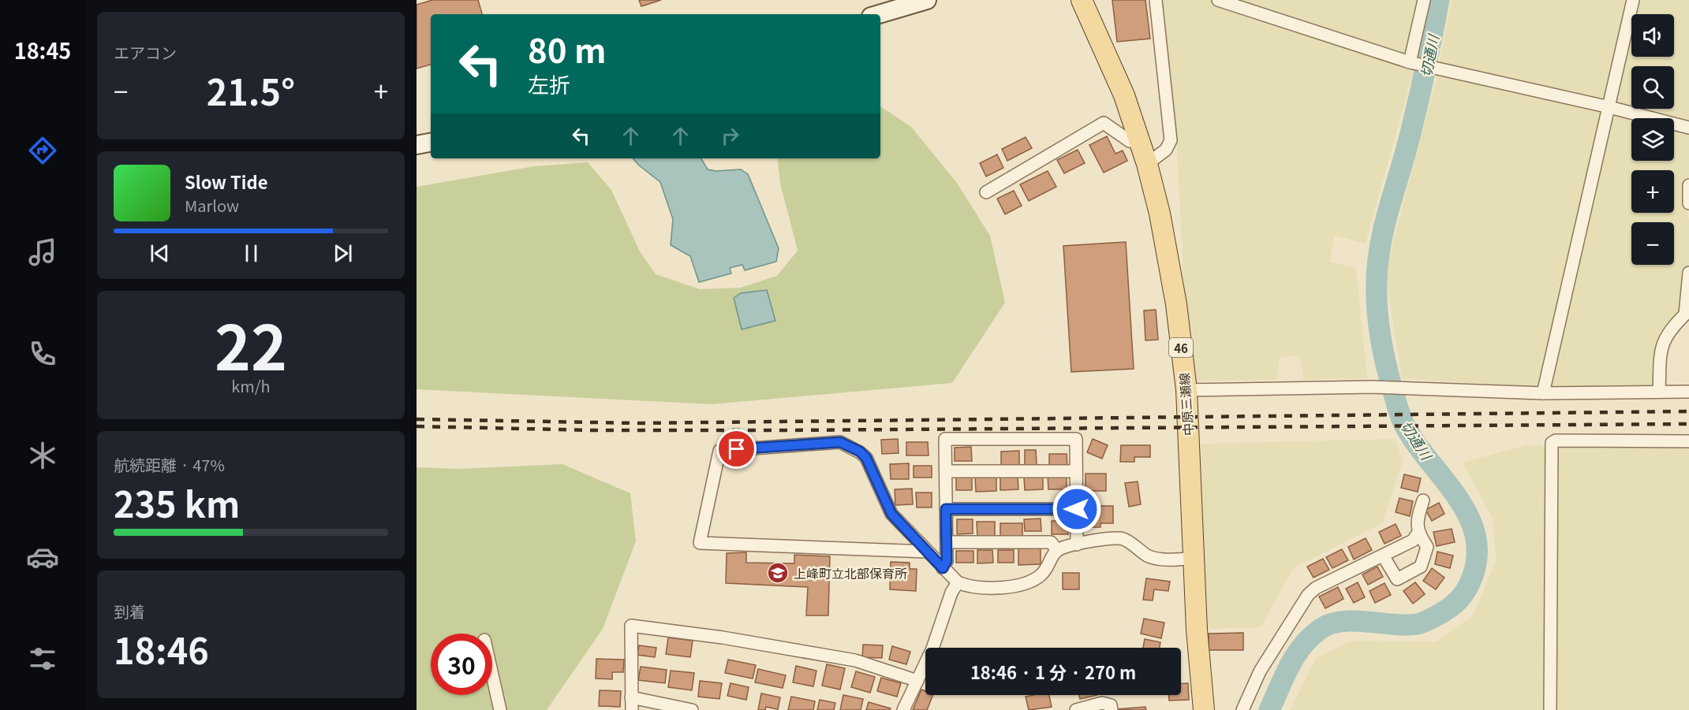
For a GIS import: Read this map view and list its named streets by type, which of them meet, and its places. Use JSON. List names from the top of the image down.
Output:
{
  "streets": {
    "main road": ["46", "中原三瀬線"]
  },
  "water": ["切通川"],
  "places": {
    "school or university": ["上峰町立北部保育所"]
  },
  "page": {
    "tabs": "18:45",
    "tile": [
      "エアコン",
      ["22", "km/h"],
      ["航続距離 · 47%", "235 km"],
      ["到着", "18:46"]
    ],
    "map_buttons": ["+", "−"],
    "turn": ["80 m", "左折"],
    "heat": ["−", "21.5°", "+"],
    "song": ["Slow Tide", "Marlow"],
    "limit": "30",
    "trip": "18:46 · 1 分 · 270 m"
  }
}
